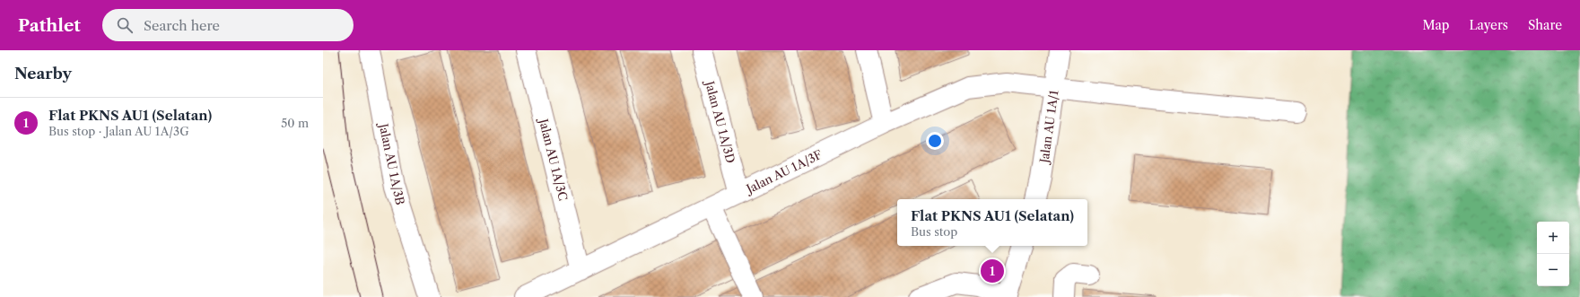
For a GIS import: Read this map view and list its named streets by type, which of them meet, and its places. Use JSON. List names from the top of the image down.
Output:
{
  "streets": {
    "street": [
      "Jalan AU 1A/3D",
      "Jalan AU 1A/1",
      "Jalan AU 1A/3C",
      "Jalan AU 1A/3B",
      "Jalan AU 1A/3F"
    ]
  },
  "crossings": [
    ["Jalan AU 1A/3D", "Jalan AU 1A/3F"],
    ["Jalan AU 1A/1", "Jalan AU 1A/3F"],
    ["Jalan AU 1A/3C", "Jalan AU 1A/3F"]
  ],
  "page": {
    "header": "Pathlet",
    "search": "Search here",
    "nav": ["Map", "Layers", "Share"],
    "heading": "Nearby",
    "list": [
      {
        "mark": "1",
        "name": "Flat PKNS AU1 (Selatan)",
        "note": "Bus stop · Jalan AU 1A/3G",
        "value": "50 m"
      }
    ],
    "popup": ["Flat PKNS AU1 (Selatan)", "Bus stop"],
    "map_buttons": ["+", "−"],
    "pins": "1"
  }
}
